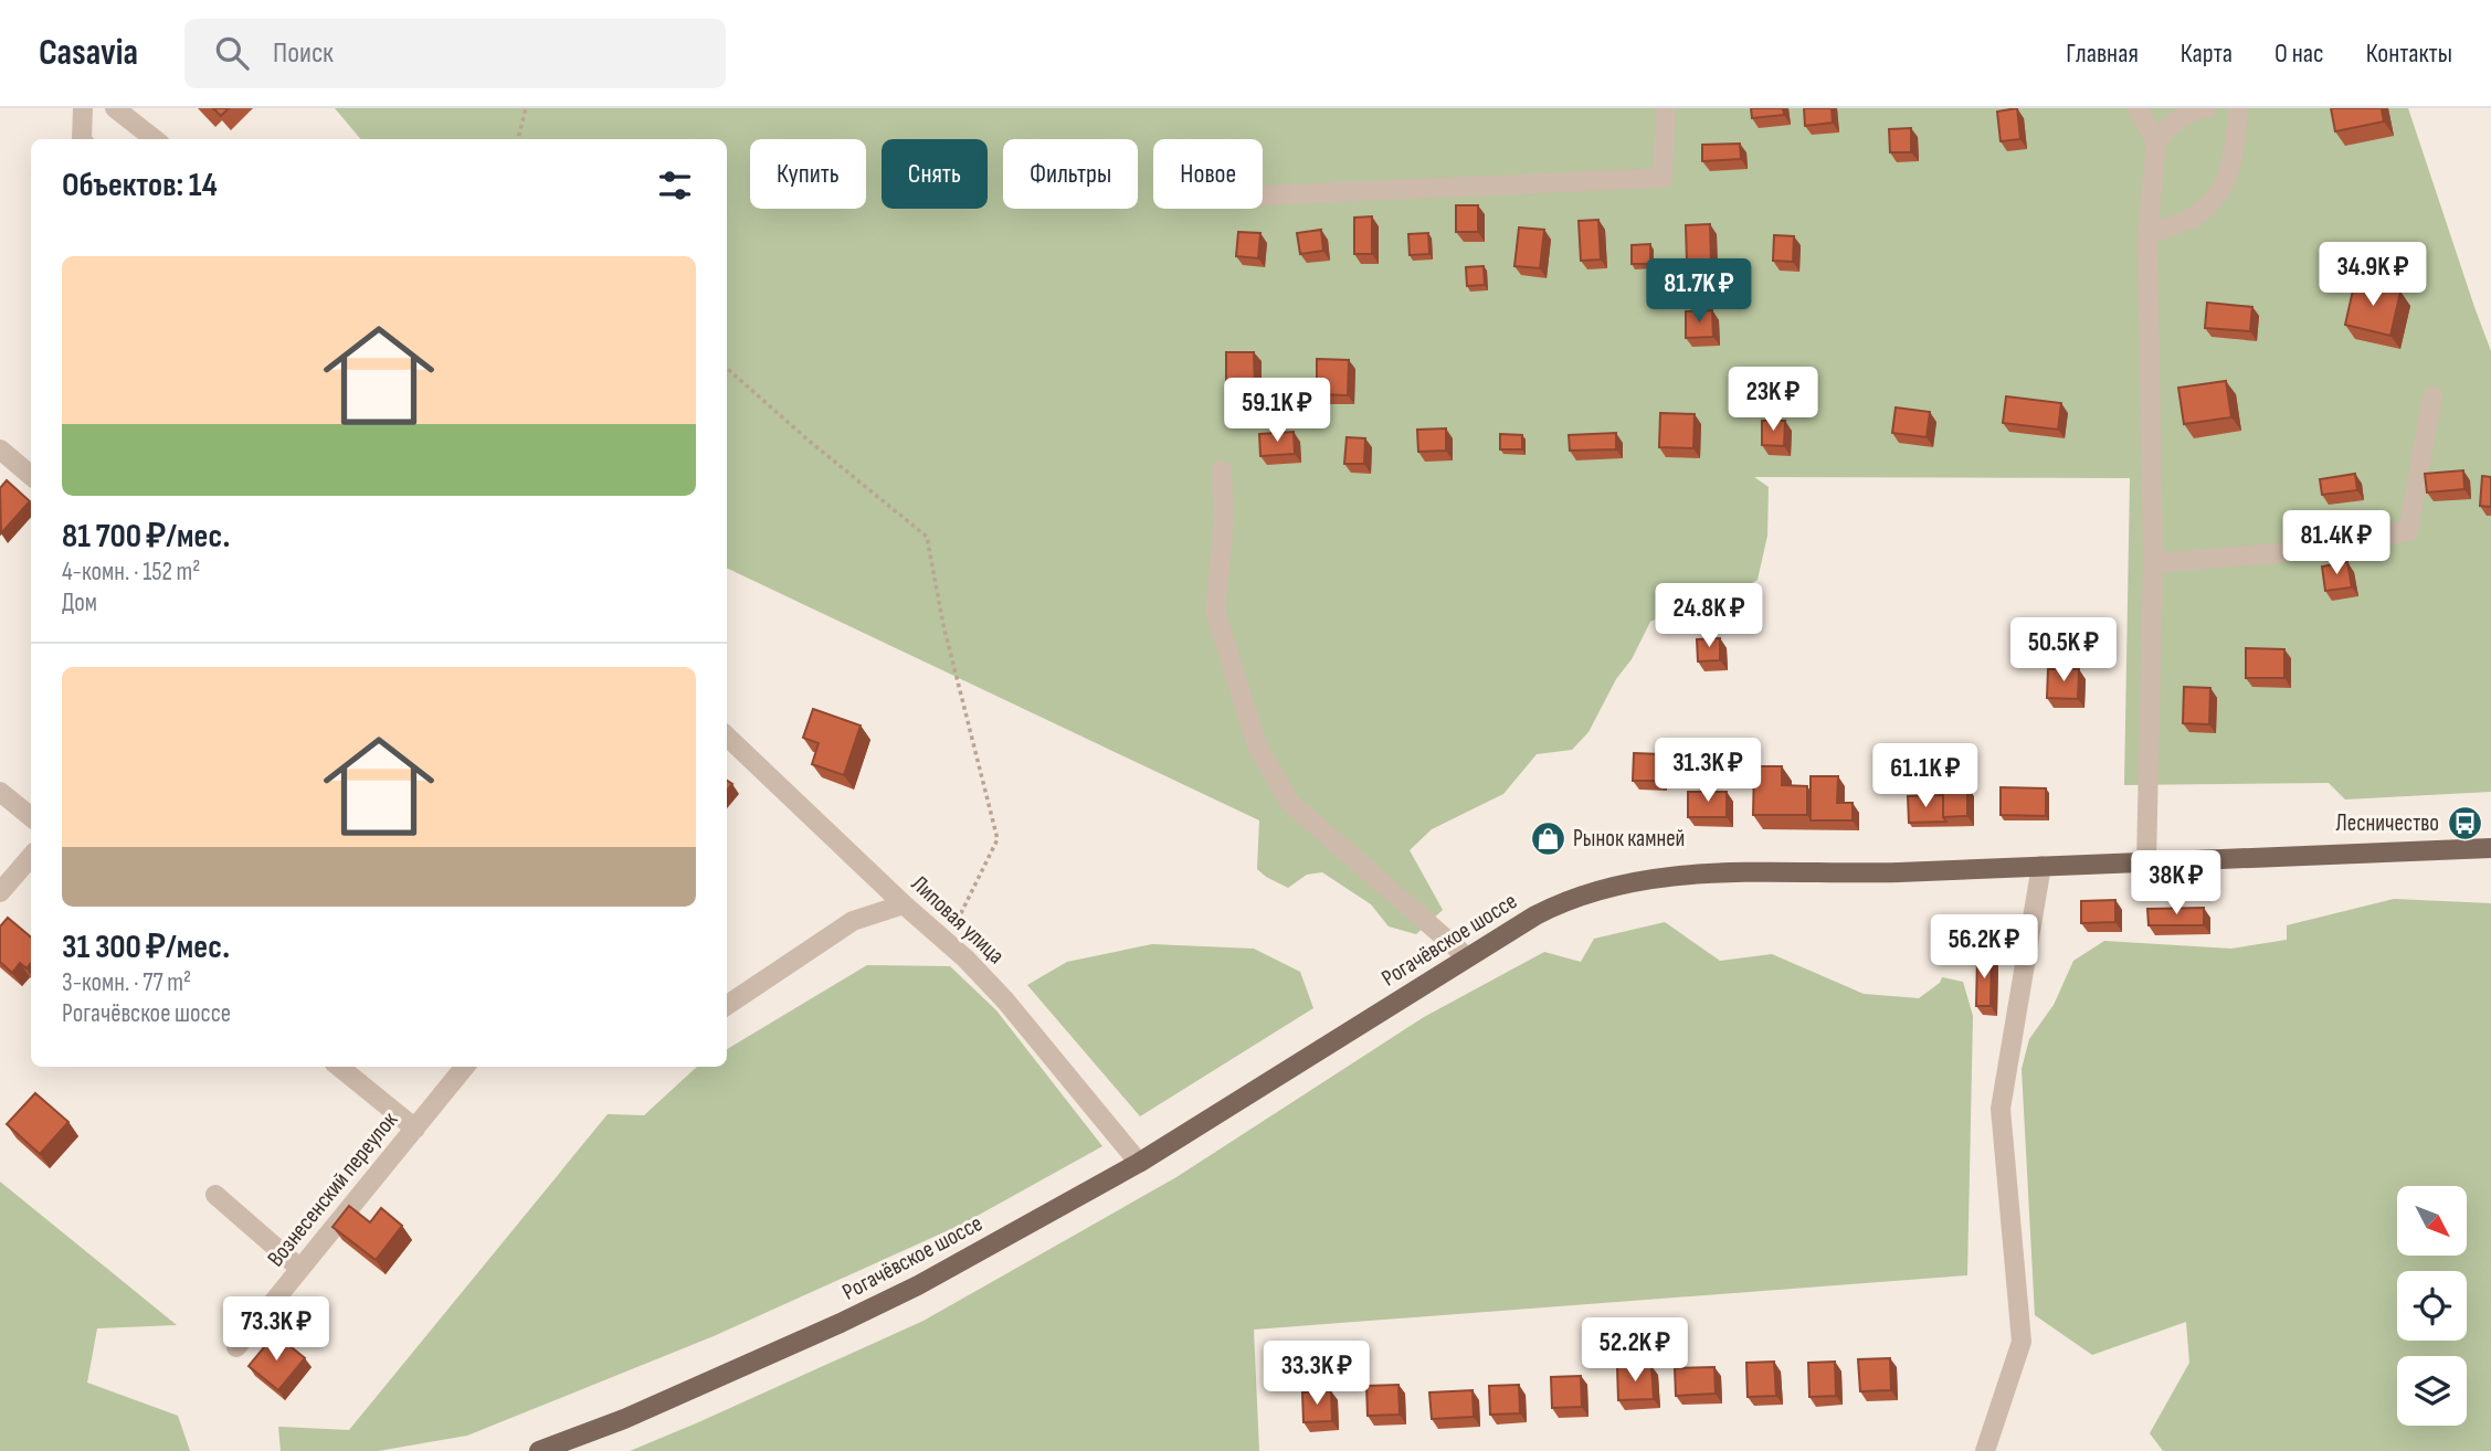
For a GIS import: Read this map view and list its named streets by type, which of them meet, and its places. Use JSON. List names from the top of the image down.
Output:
{
  "streets": {
    "main road": ["Рогачёвское шоссе"],
    "street": ["Липовая улица", "Вознесенский переулок"]
  },
  "crossings": [
    ["Липовая улица", "Рогачёвское шоссе"]
  ],
  "places": {
    "bus stop": ["Лесничество"],
    "shop": ["Рынок камней"]
  },
  "north": "bottom right",
  "page": {
    "header": "Casavia",
    "search": "Поиск",
    "nav": [
      "Главная",
      "Карта",
      "О нас",
      "Контакты"
    ],
    "chip": [
      "Купить",
      "Снять",
      "Фильтры",
      "Новое"
    ],
    "heading": "Объектов: 14",
    "list": [
      {
        "name": "81 700 ₽/мес.",
        "note": "4-комн. · 152 m² · Дом"
      },
      {
        "name": "31 300 ₽/мес.",
        "note": "3-комн. · 77 m² · Рогачёвское шоссе"
      }
    ],
    "price": [
      "34.9K ₽",
      "81.7K ₽",
      "23K ₽",
      "59.1K ₽",
      "81.4K ₽",
      "24.8K ₽",
      "50.5K ₽",
      "31.3K ₽",
      "61.1K ₽",
      "38K ₽",
      "56.2K ₽",
      "73.3K ₽",
      "52.2K ₽",
      "33.3K ₽"
    ]
  }
}
